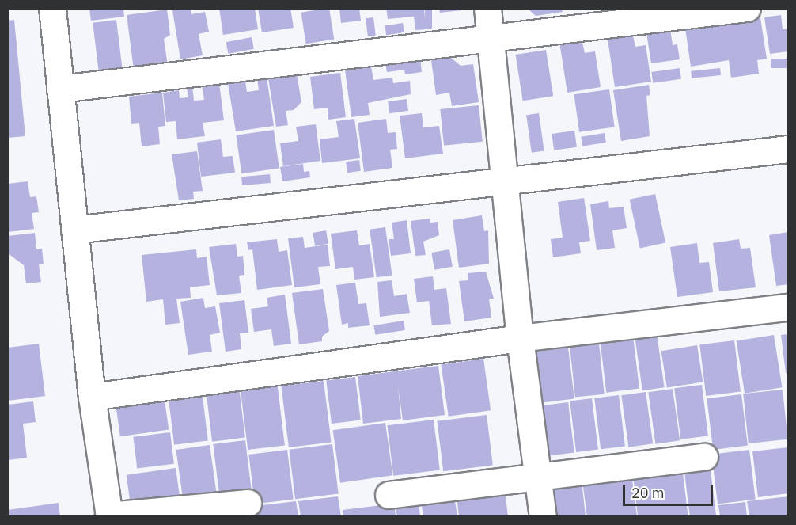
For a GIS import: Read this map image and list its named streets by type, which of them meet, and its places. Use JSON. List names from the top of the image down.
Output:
{
  "scale_bar": "20 m"
}
